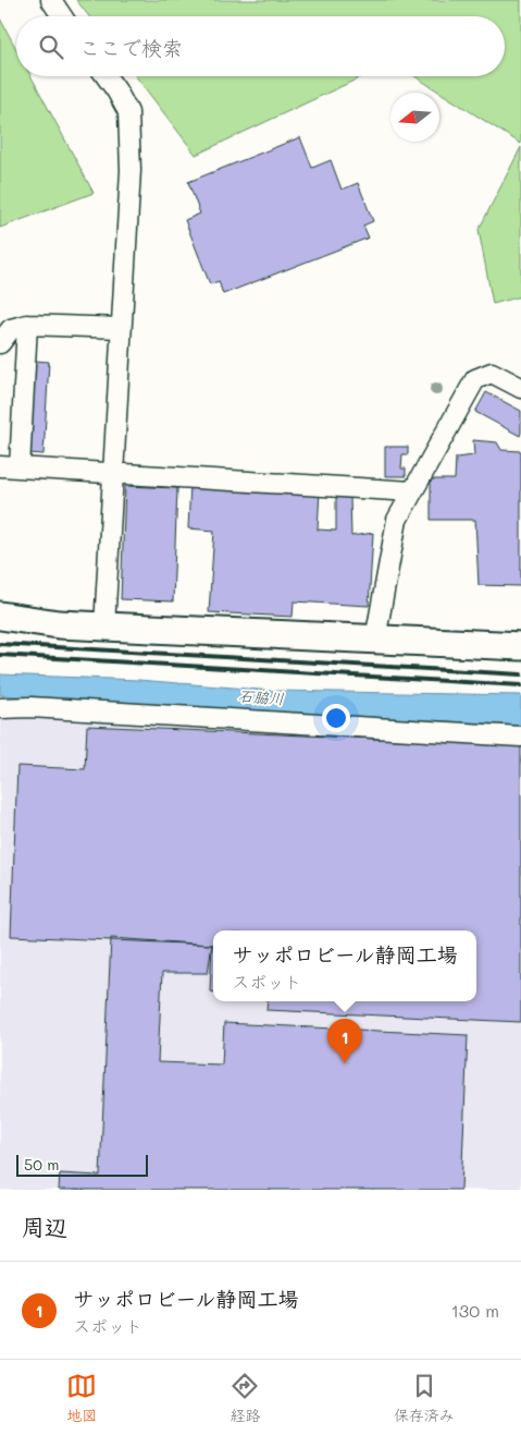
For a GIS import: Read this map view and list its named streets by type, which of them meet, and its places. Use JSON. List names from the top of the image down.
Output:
{
  "water": ["石脇川"],
  "scale_bar": "50 m",
  "north": "left",
  "page": {
    "search": "ここで検索",
    "popup": ["サッポロビール静岡工場", "スポット"],
    "pins": "1",
    "scale": "50 m",
    "heading": "周辺",
    "list": [
      {
        "mark": "1",
        "name": "サッポロビール静岡工場",
        "note": "スポット",
        "value": "130 m"
      }
    ],
    "nav": ["地図", "経路", "保存済み"]
  }
}
